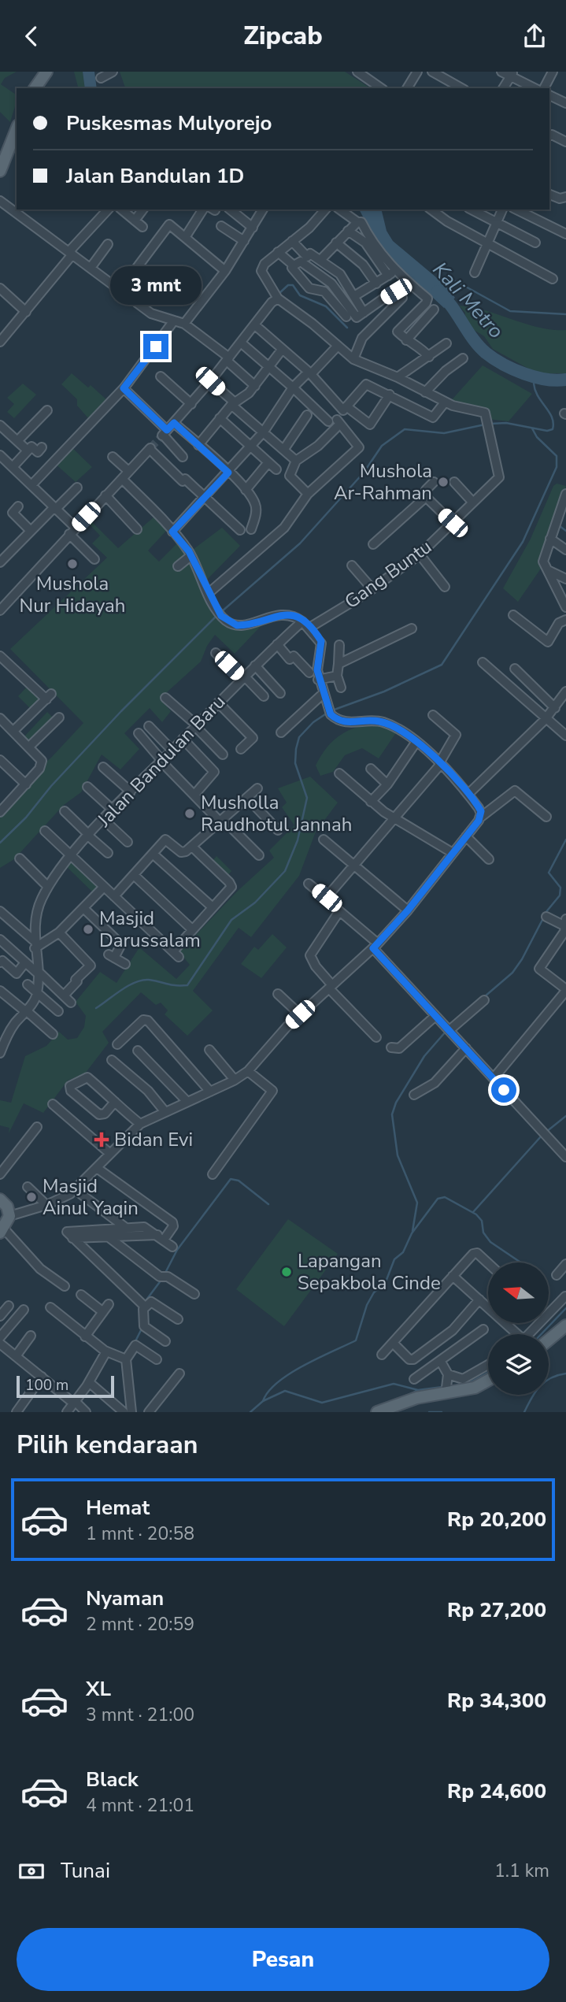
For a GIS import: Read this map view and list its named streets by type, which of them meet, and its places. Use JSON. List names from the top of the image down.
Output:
{
  "streets": {
    "street": ["Gang Buntu", "Jalan Bandulan Baru"]
  },
  "crossings": [
    ["Gang Buntu", "Jalan Bandulan Baru"]
  ],
  "water": ["Kali Metro"],
  "places": {
    "other": [
      "Mushola Ar-Rahman",
      "Mushola Nur Hidayah",
      "Musholla Raudhotul Jannah",
      "Masjid Darussalam",
      "Masjid Ainul Yaqin",
      "Lapangan Sepakbola Cinde"
    ],
    "health": ["Bidan Evi"]
  },
  "scale_bar": "100 m",
  "north": "left",
  "page": {
    "header": "Zipcab",
    "banner": ["Puskesmas Mulyorejo", "Jalan Bandulan 1D"],
    "bubble": "3 mnt",
    "scale": "100 m",
    "heading": "Pilih kendaraan",
    "list": [
      {
        "name": "Hemat",
        "note": "1 mnt · 20:58",
        "value": "Rp 20,200"
      },
      {
        "name": "Nyaman",
        "note": "2 mnt · 20:59",
        "value": "Rp 27,200"
      },
      {
        "name": "XL",
        "note": "3 mnt · 21:00",
        "value": "Rp 34,300"
      },
      {
        "name": "Black",
        "note": "4 mnt · 21:01",
        "value": "Rp 24,600"
      }
    ],
    "pay": ["Tunai", "1.1 km"],
    "buttons": "Pesan"
  }
}
